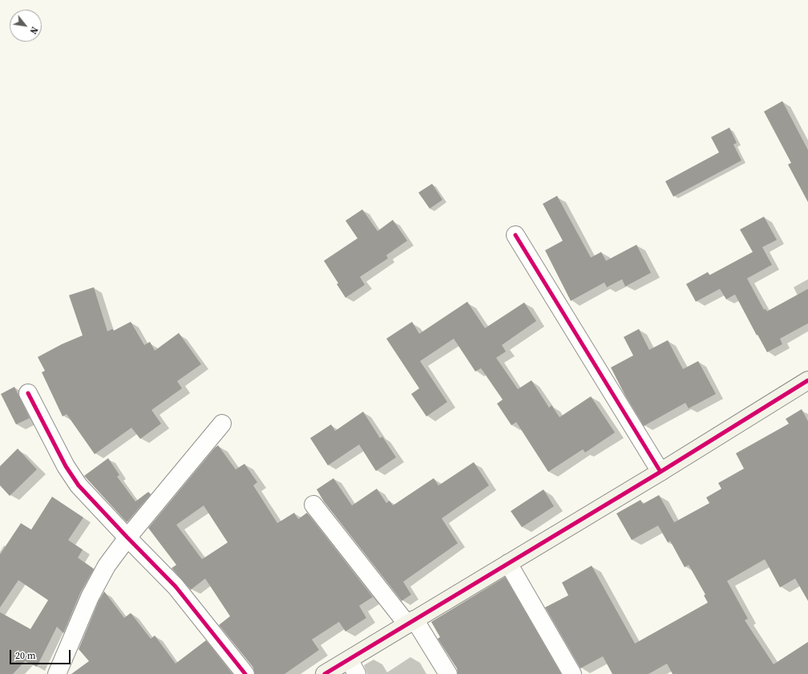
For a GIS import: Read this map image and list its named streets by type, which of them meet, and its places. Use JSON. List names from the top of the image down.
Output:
{
  "scale_bar": "20 m",
  "north": "bottom right"
}
